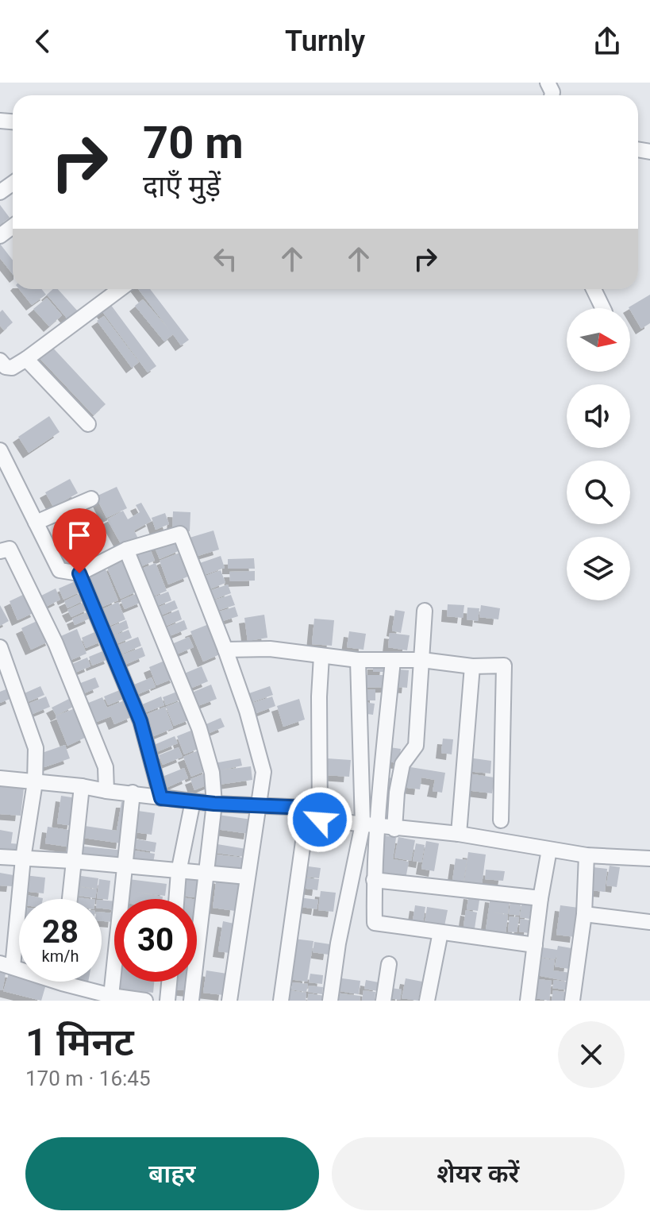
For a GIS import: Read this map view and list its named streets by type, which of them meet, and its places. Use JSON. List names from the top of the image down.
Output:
{
  "north": "right",
  "page": {
    "header": "Turnly",
    "turn": ["70 m", "दाएँ मुड़ें"],
    "speed": "28 km/h",
    "limit": "30",
    "heading": ["1 मिनट", "170 m · 16:45"],
    "buttons": ["बाहर", "शेयर करें"]
  }
}
